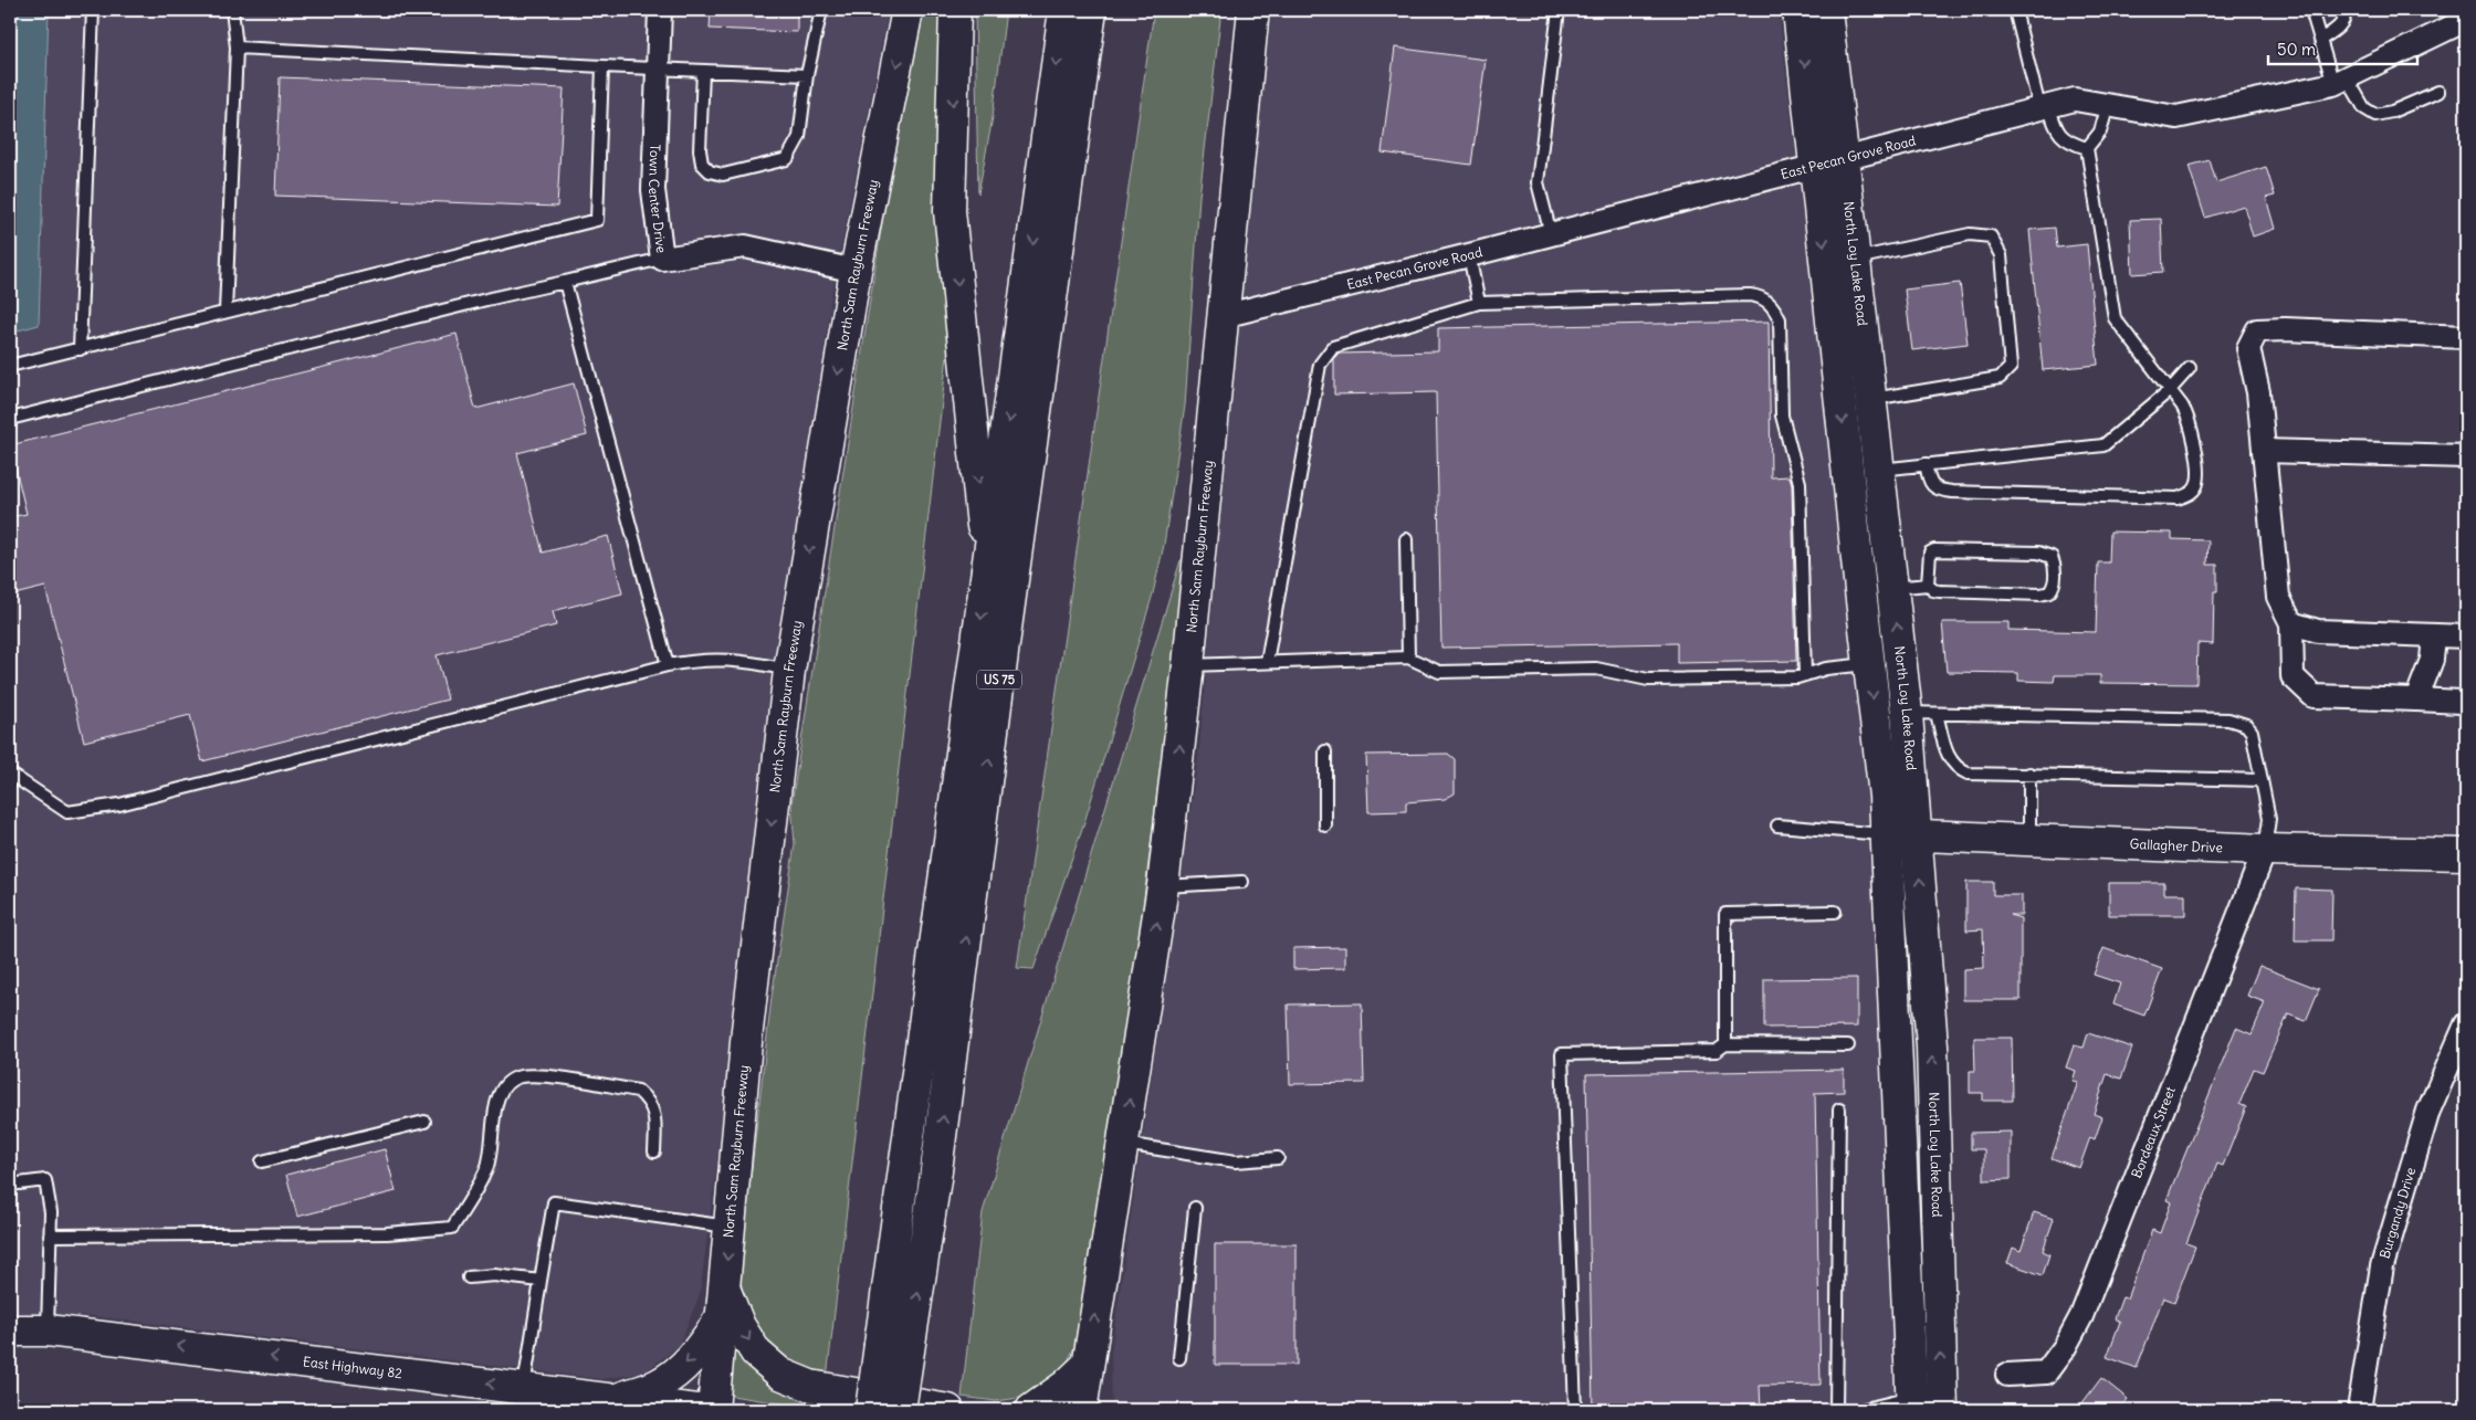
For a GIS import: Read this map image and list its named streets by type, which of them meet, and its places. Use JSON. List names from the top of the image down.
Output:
{
  "streets": {
    "main road": [
      "North Loy Lake Road",
      "North Sam Rayburn Freeway",
      "US 75",
      "Gallagher Drive",
      "East Highway 82"
    ],
    "street": [
      "East Pecan Grove Road",
      "Town Center Drive",
      "Bordeaux Street",
      "Burgandy Drive"
    ]
  },
  "crossings": [
    ["East Pecan Grove Road", "North Loy Lake Road"],
    ["East Pecan Grove Road", "North Sam Rayburn Freeway"],
    ["Town Center Drive", "North Sam Rayburn Freeway"],
    ["North Loy Lake Road", "Gallagher Drive"],
    ["Gallagher Drive", "Bordeaux Street"]
  ],
  "one_way": ["East Highway 82"],
  "scale_bar": "50 m"
}
